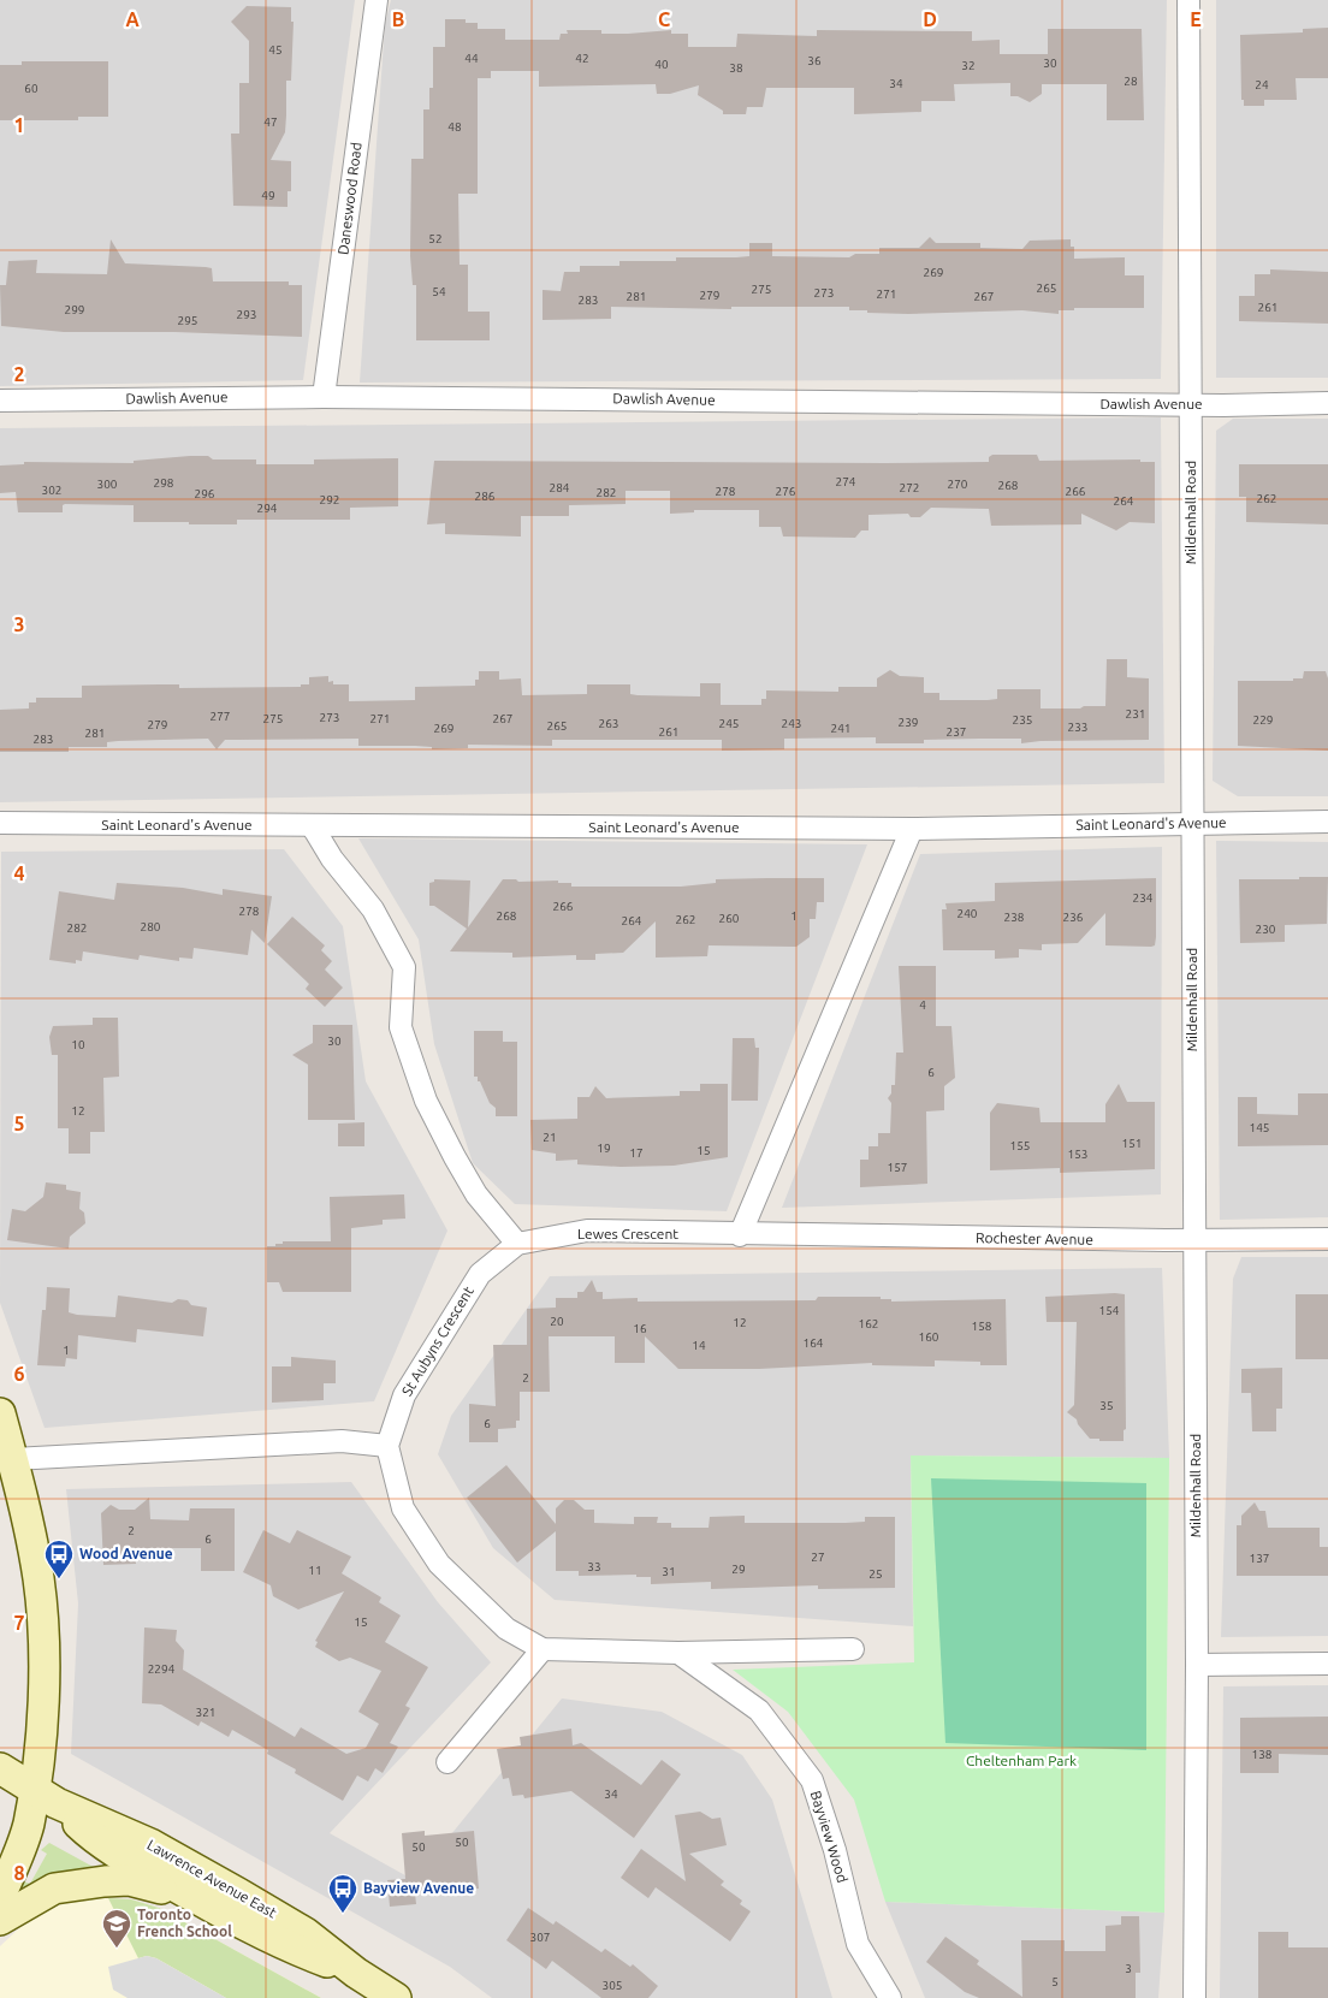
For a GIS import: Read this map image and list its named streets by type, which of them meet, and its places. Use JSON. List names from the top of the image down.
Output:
{
  "streets": {
    "main road": ["Lawrence Avenue East"],
    "street": [
      "Daneswood Road",
      "Dawlish Avenue",
      "Mildenhall Road",
      "Saint Leonard's Avenue",
      "Lewes Crescent",
      "Rochester Avenue",
      "St Aubyns Crescent",
      "Bayview Wood"
    ]
  },
  "crossings": [
    ["Daneswood Road", "Dawlish Avenue"],
    ["Dawlish Avenue", "Mildenhall Road"],
    ["Mildenhall Road", "Saint Leonard's Avenue"],
    ["Mildenhall Road", "Rochester Avenue"],
    ["Lewes Crescent", "Rochester Avenue"],
    ["Lewes Crescent", "St Aubyns Crescent"]
  ],
  "parks": ["Cheltenham Park"],
  "places": {
    "bus stop": ["Wood Avenue", "Bayview Avenue"],
    "school or university": ["Toronto French School"]
  },
  "house_numbers": [
    "45",
    "44",
    "42",
    "36",
    "30",
    "40",
    "32",
    "38",
    "28",
    "34",
    "24",
    "60",
    "47",
    "48",
    "49",
    "52",
    "269",
    "265",
    "275",
    "54",
    "273",
    "271",
    "279",
    "281",
    "267",
    "283",
    "261",
    "299",
    "293",
    "295",
    "274",
    "298",
    "300",
    "270",
    "268",
    "284",
    "272",
    "302",
    "278",
    "276",
    "266",
    "282",
    "296",
    "286",
    "262",
    "292",
    "264",
    "294",
    "231",
    "277",
    "273",
    "275",
    "271",
    "267",
    "235",
    "229",
    "239",
    "263",
    "245",
    "243",
    "279",
    "265",
    "233",
    "269",
    "241",
    "261",
    "237",
    "281",
    "283",
    "234",
    "266",
    "278",
    "240",
    "268",
    "1",
    "238",
    "236",
    "260",
    "262",
    "264",
    "280",
    "282",
    "230",
    "4",
    "30",
    "10",
    "6",
    "12",
    "145",
    "21",
    "151",
    "155",
    "19",
    "15",
    "17",
    "153",
    "157",
    "154",
    "20",
    "12",
    "162",
    "158",
    "16",
    "160",
    "164",
    "14",
    "1",
    "2",
    "35",
    "6",
    "2",
    "6",
    "27",
    "137",
    "33",
    "29",
    "11",
    "31",
    "25",
    "15",
    "2294",
    "321",
    "138",
    "34",
    "50",
    "50",
    "307",
    "3",
    "5",
    "305"
  ],
  "grid": {
    "columns": [
      "A",
      "B",
      "C",
      "D",
      "E"
    ],
    "rows": [
      "1",
      "2",
      "3",
      "4",
      "5",
      "6",
      "7",
      "8"
    ]
  }
}
